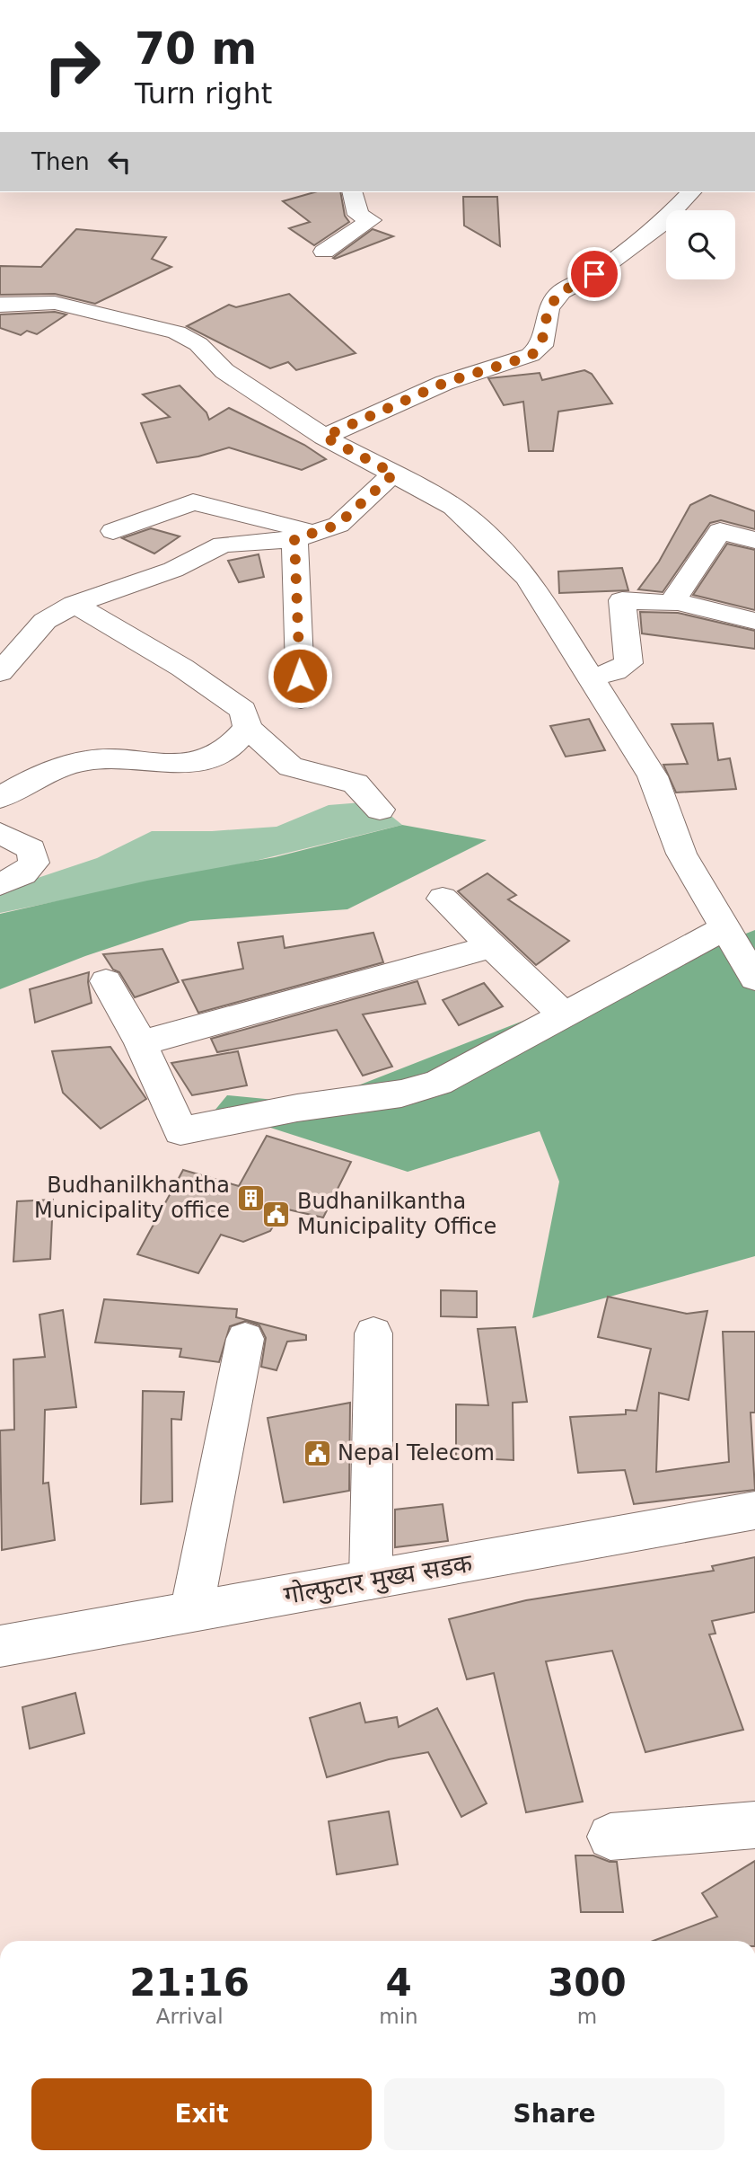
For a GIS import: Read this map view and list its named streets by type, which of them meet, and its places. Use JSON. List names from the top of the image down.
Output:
{
  "streets": {
    "street": ["गोल्फुटार मुख्य सडक"]
  },
  "places": {
    "building": ["Budhanilkhantha Municipality office"],
    "public building": ["Budhanilkantha Municipality Office", "Nepal Telecom"]
  },
  "page": {
    "turn": ["70 m", "Turn right"],
    "then": "Then",
    "eta": [
      "21:16",
      "Arrival",
      "4",
      "min",
      "300",
      "m"
    ],
    "buttons": ["Exit", "Share"]
  }
}
